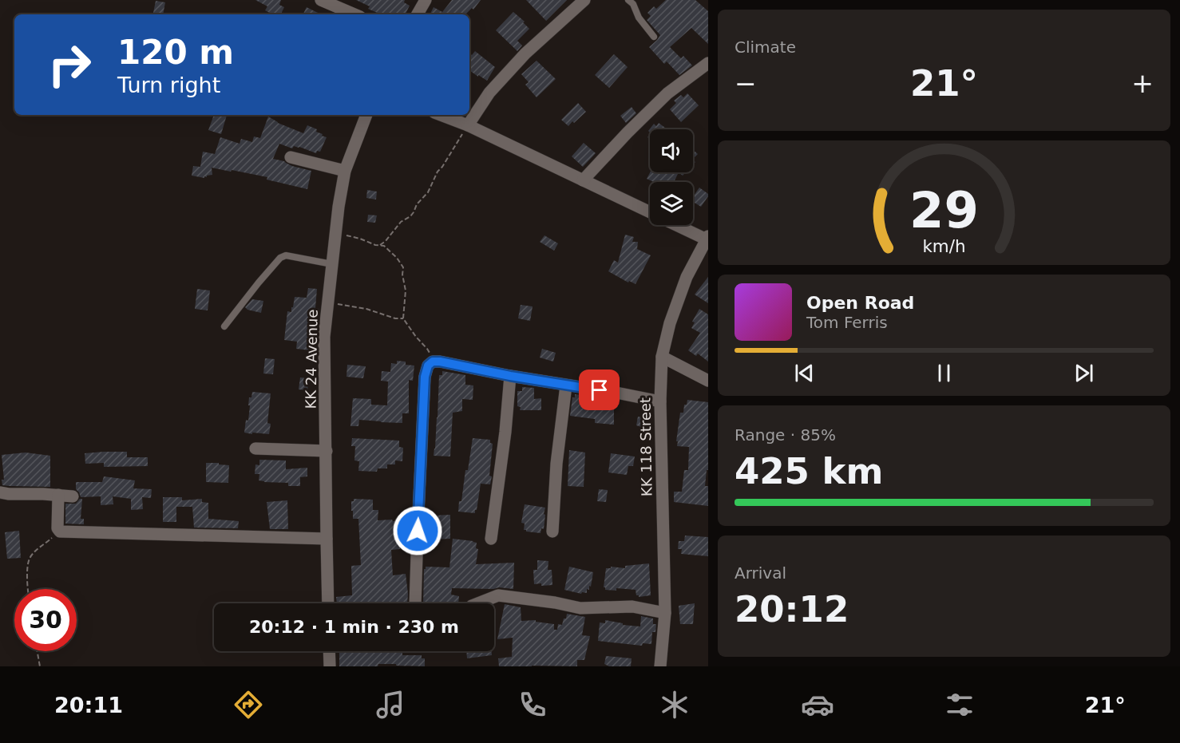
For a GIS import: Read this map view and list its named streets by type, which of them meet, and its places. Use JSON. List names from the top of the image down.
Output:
{
  "streets": {
    "street": ["KK 24 Avenue", "KK 118 Street"]
  },
  "page": {
    "tile": [
      "Climate",
      ["Range · 85%", "425 km"],
      ["Arrival", "20:12"]
    ],
    "turn": ["120 m", "Turn right"],
    "heat": ["−", "21°", "+"],
    "song": ["Open Road", "Tom Ferris"],
    "limit": "30",
    "trip": "20:12 · 1 min · 230 m",
    "tabs": ["20:11", "21°"],
    "gauge": ["29", "km/h"]
  }
}
